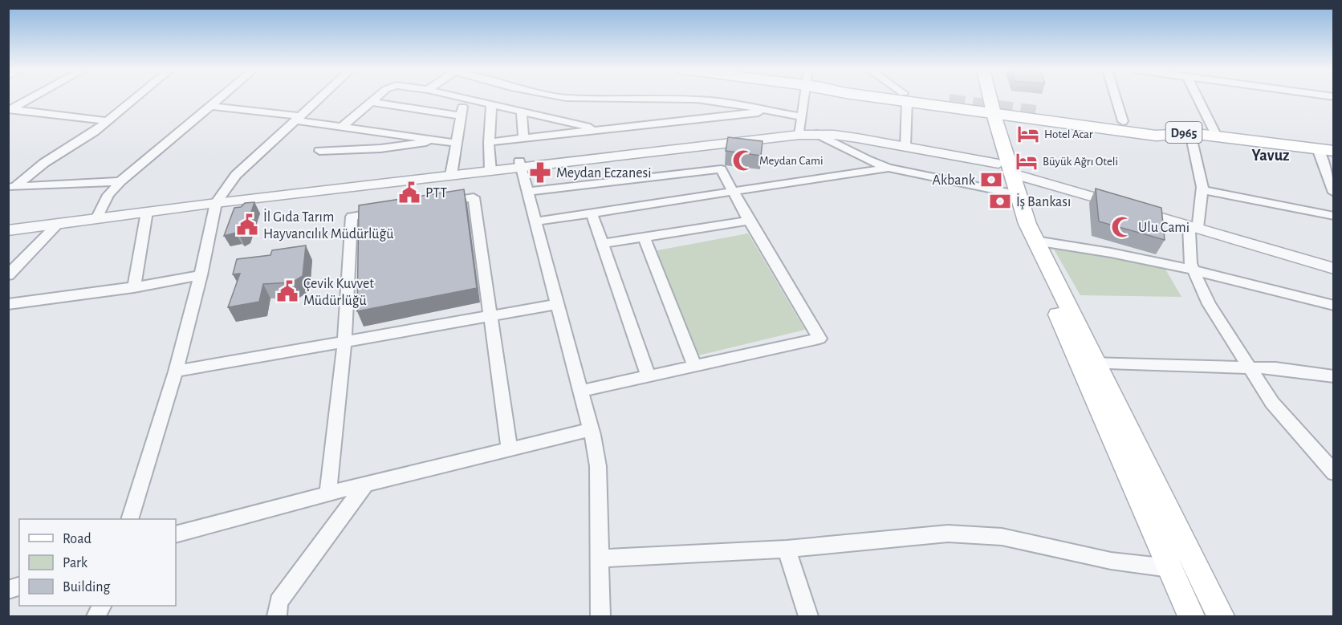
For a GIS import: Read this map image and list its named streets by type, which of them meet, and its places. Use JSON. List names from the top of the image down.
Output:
{
  "streets": {
    "main road": ["D965"]
  },
  "districts": ["Yavuz"],
  "places": {
    "hotel": ["Hotel Acar", "Büyük Ağrı Oteli"],
    "mosque": ["Meydan Cami", "Ulu Cami"],
    "pharmacy": ["Meydan Eczanesi"],
    "bank": ["Akbank", "İş Bankası"],
    "public building": ["PTT", "İl Gıda Tarım Hayvancılık Müdürlüğü", "Çevik Kuvvet Müdürlüğü"]
  },
  "legend": ["Road", "Park", "Building"]
}
